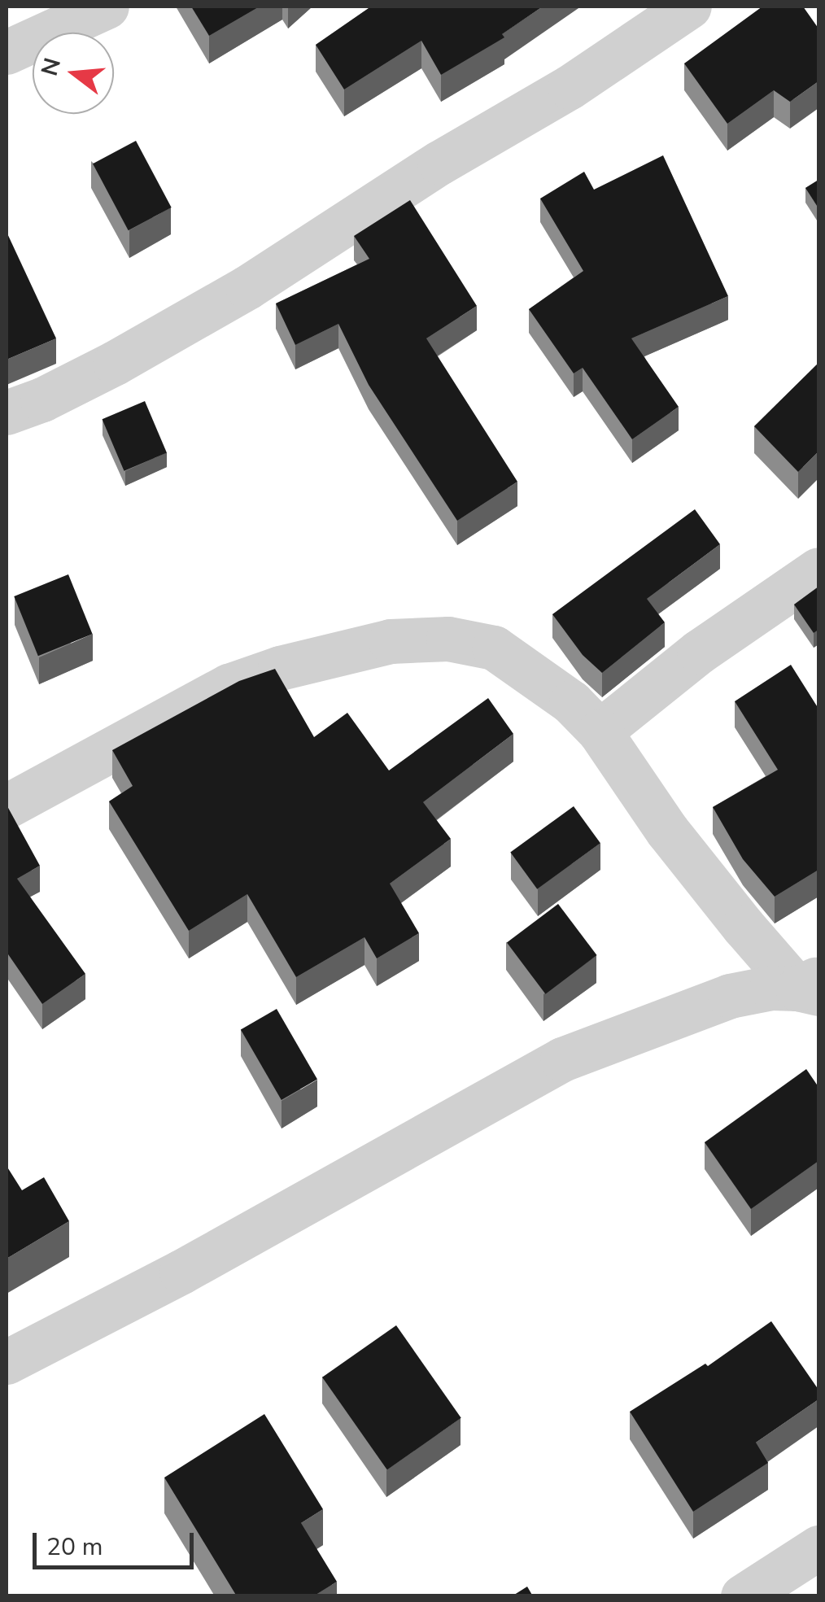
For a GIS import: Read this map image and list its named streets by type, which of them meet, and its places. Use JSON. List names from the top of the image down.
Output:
{
  "scale_bar": "20 m",
  "north": "left"
}
